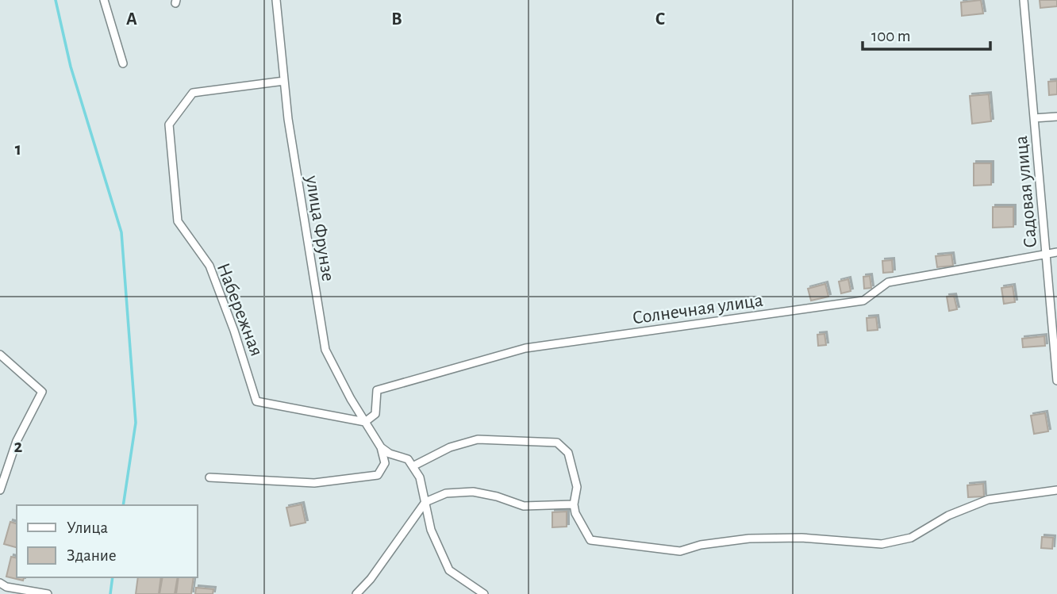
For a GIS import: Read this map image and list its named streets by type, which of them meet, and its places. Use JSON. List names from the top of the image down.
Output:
{
  "streets": {
    "street": [
      "Садовая улица",
      "улица Фрунзе",
      "Солнечная улица",
      "Набережная"
    ]
  },
  "crossings": [
    ["Садовая улица", "Солнечная улица"],
    ["улица Фрунзе", "Солнечная улица"],
    ["улица Фрунзе", "Набережная"],
    ["Солнечная улица", "Набережная"]
  ],
  "legend": ["Улица", "Здание"],
  "scale_bar": "100 m",
  "grid": {
    "columns": ["A", "B", "C"],
    "rows": ["1", "2"]
  }
}
